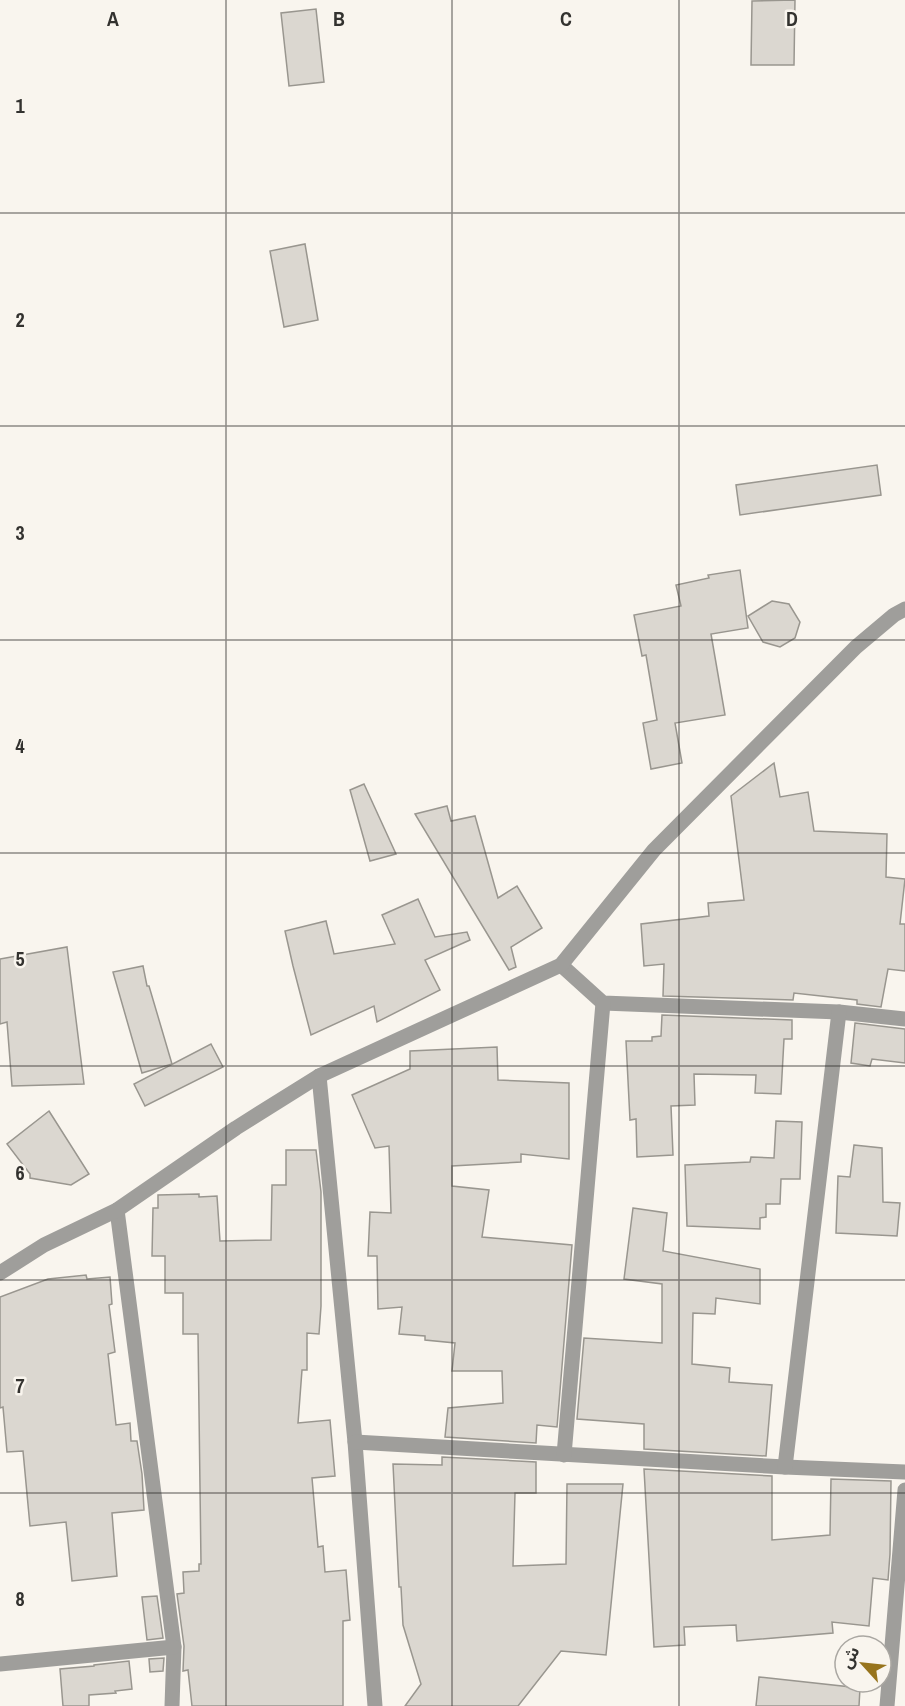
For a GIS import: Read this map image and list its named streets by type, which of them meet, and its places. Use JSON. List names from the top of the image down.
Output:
{
  "north": "top left",
  "grid": {
    "columns": [
      "A",
      "B",
      "C",
      "D"
    ],
    "rows": [
      "1",
      "2",
      "3",
      "4",
      "5",
      "6",
      "7",
      "8"
    ]
  }
}
